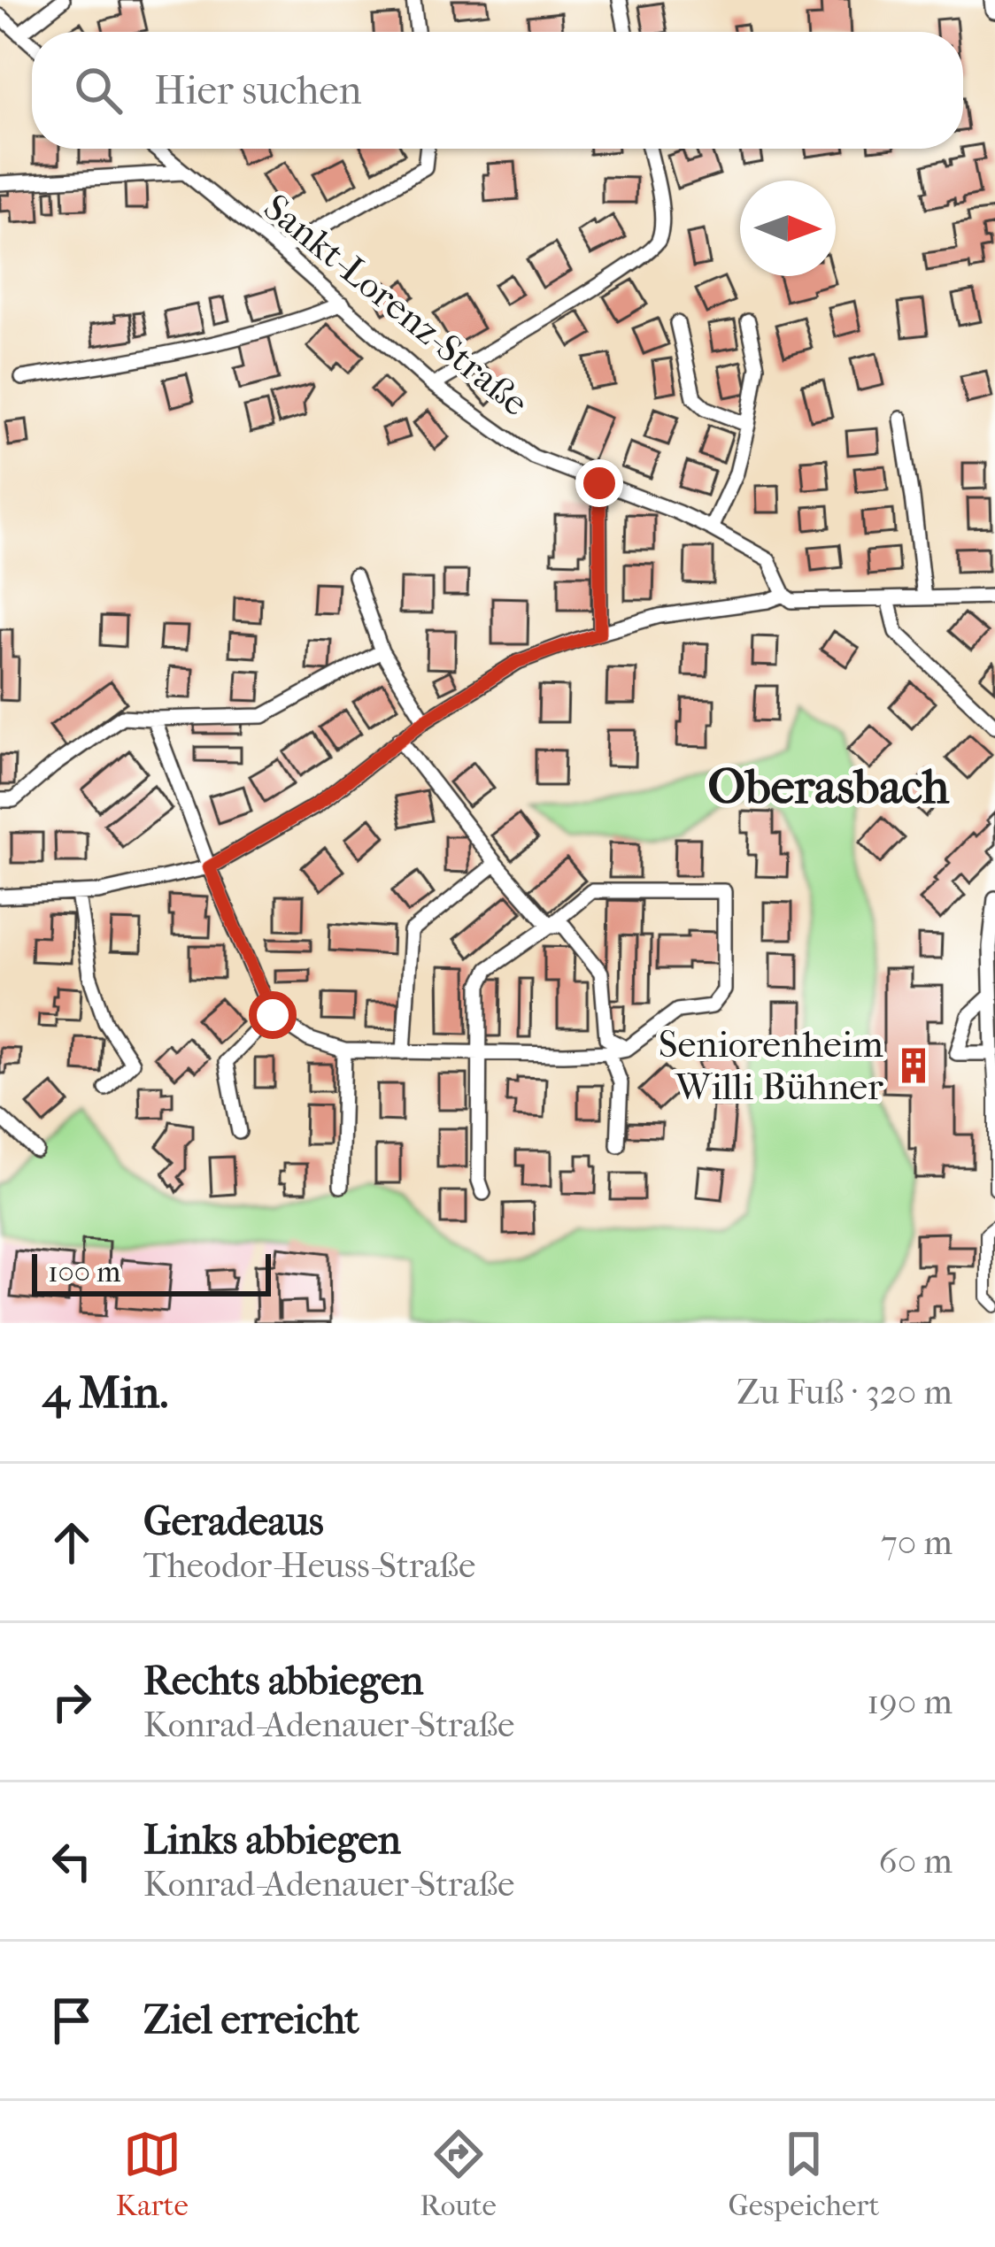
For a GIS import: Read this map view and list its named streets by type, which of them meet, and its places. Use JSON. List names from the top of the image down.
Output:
{
  "streets": {
    "street": ["Sankt-Lorenz-Straße"]
  },
  "districts": ["Oberasbach"],
  "places": {
    "building": ["Seniorenheim Willi Bühner"]
  },
  "scale_bar": "100 m",
  "north": "right",
  "page": {
    "search": "Hier suchen",
    "scale": "100 m",
    "heading": ["4 Min.", "Zu Fuß · 320 m"],
    "list": [
      ["Geradeaus", "Theodor-Heuss-Straße", "70 m"],
      ["Rechts abbiegen", "Konrad-Adenauer-Straße", "190 m"],
      ["Links abbiegen", "Konrad-Adenauer-Straße", "60 m"],
      "Ziel erreicht"
    ],
    "nav": ["Karte", "Route", "Gespeichert"]
  }
}
